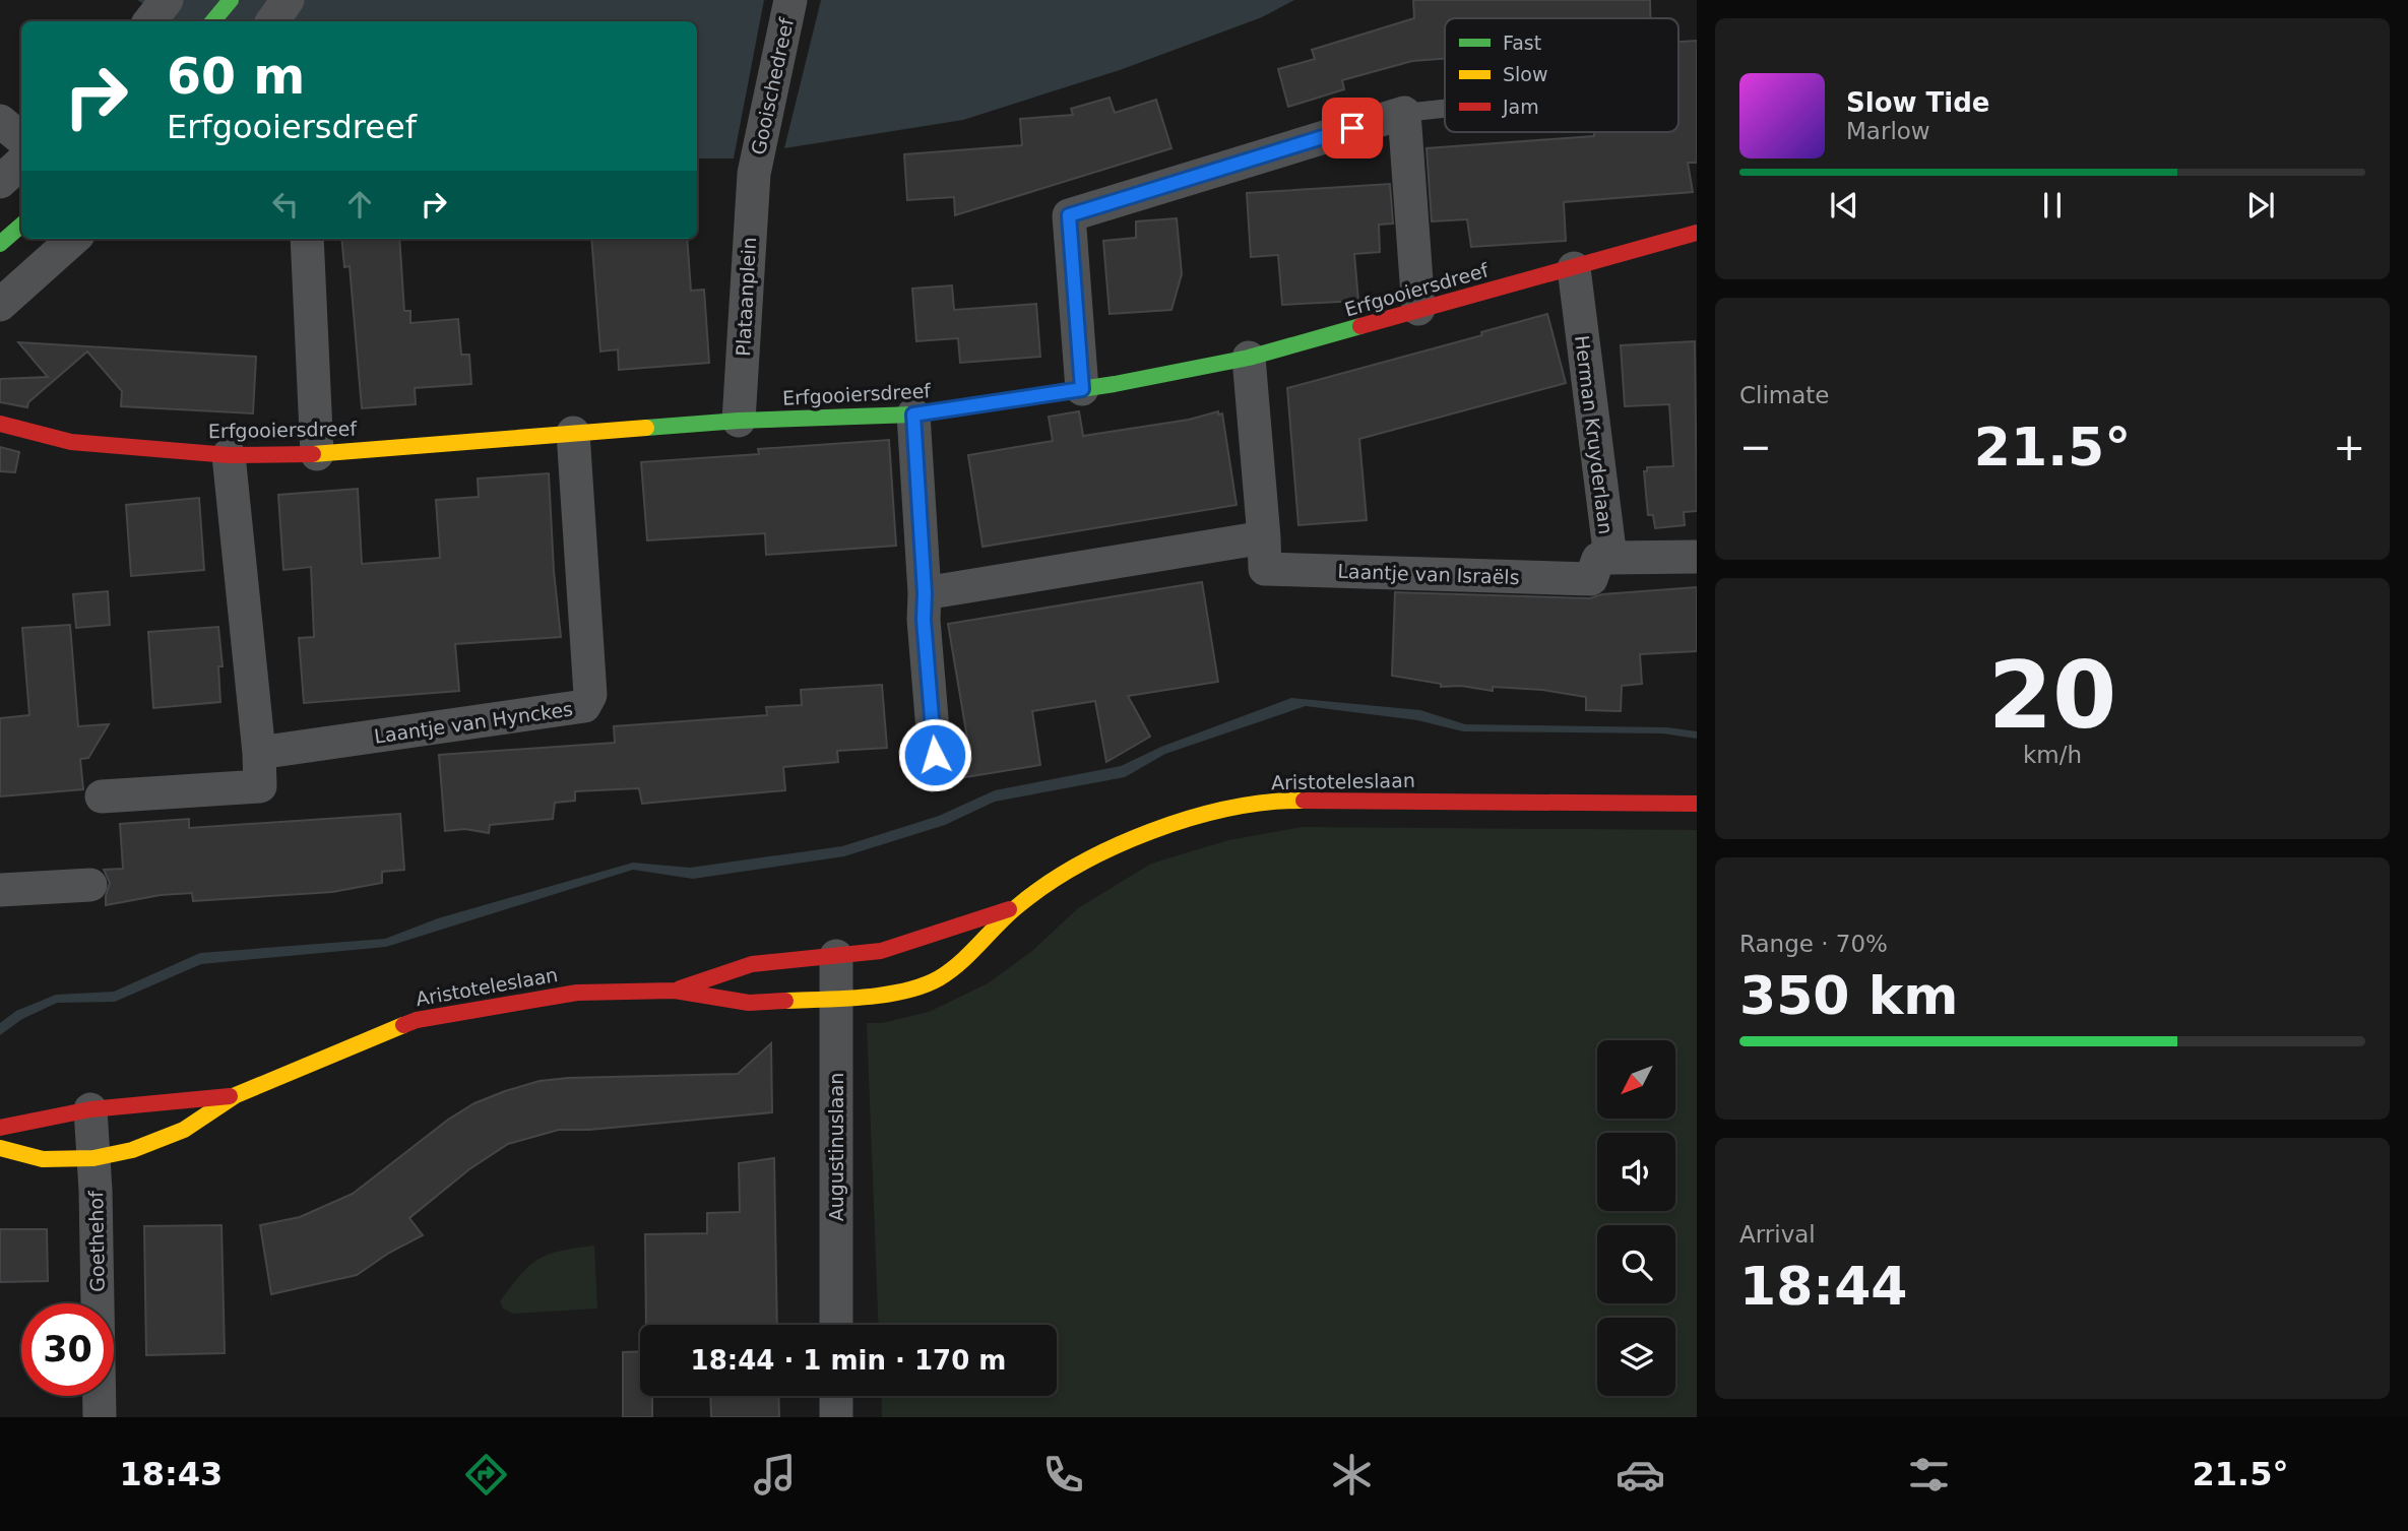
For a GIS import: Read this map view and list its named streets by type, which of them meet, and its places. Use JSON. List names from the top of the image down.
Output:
{
  "streets": {
    "street": [
      "Gooischedreef",
      "Erfgooiersdreef",
      "Plataanplein",
      "Herman Kruyderlaan",
      "Laantje van Israëls",
      "Laantje van Hynckes",
      "Aristoteleslaan",
      "Augustinuslaan",
      "Goethehof"
    ]
  },
  "crossings": [
    ["Gooischedreef", "Plataanplein"],
    ["Erfgooiersdreef", "Plataanplein"],
    ["Erfgooiersdreef", "Herman Kruyderlaan"],
    ["Erfgooiersdreef", "Laantje van Israëls"],
    ["Erfgooiersdreef", "Laantje van Hynckes"],
    ["Herman Kruyderlaan", "Laantje van Israëls"],
    ["Aristoteleslaan", "Augustinuslaan"],
    ["Aristoteleslaan", "Goethehof"]
  ],
  "legend": ["Fast", "Slow", "Jam"],
  "north": "bottom left",
  "page": {
    "turn": ["60 m", "Erfgooiersdreef"],
    "song": ["Slow Tide", "Marlow"],
    "tile": [
      "Climate",
      ["20", "km/h"],
      ["Range · 70%", "350 km"],
      ["Arrival", "18:44"]
    ],
    "heat": ["−", "21.5°", "+"],
    "limit": "30",
    "trip": "18:44 · 1 min · 170 m",
    "tabs": ["18:43", "21.5°"]
  }
}
